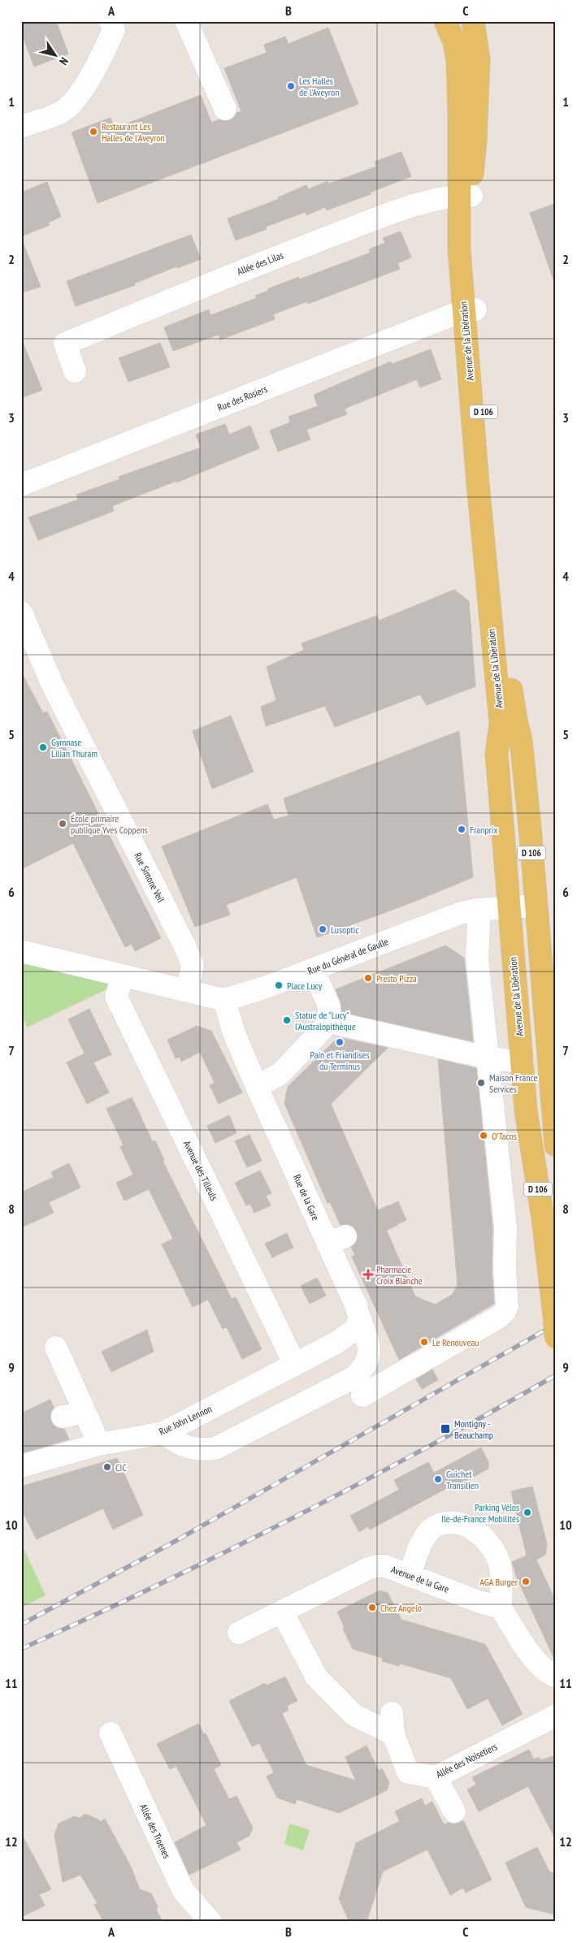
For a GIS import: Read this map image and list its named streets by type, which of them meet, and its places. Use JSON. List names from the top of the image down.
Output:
{
  "streets": {
    "main road": ["Avenue de la Libération", "D 106"],
    "street": [
      "Allée des Lilas",
      "Rue des Rosiers",
      "Rue Simone Veil",
      "Rue du Général de Gaulle",
      "Avenue des Tilleuls",
      "Rue de la Gare",
      "Rue John Lennon",
      "Avenue de la Gare",
      "Allée des Noisetiers",
      "Allée des Troenes"
    ]
  },
  "crossings": [
    ["Allée des Lilas", "Avenue de la Libération"],
    ["Avenue de la Libération", "Rue des Rosiers"],
    ["Avenue de la Libération", "Rue du Général de Gaulle"],
    ["Rue du Général de Gaulle", "Rue de la Gare"],
    ["Avenue des Tilleuls", "Rue John Lennon"],
    ["Rue de la Gare", "Rue John Lennon"],
    ["Avenue de la Gare", "Allée des Noisetiers"]
  ],
  "places": {
    "other": [
      "Les Halles de l'Aveyron",
      "Restaurant Les Halles de l'Aveyron",
      "Gymnase Lilian Thuram",
      "École primaire publique Yves Coppens",
      "Franprix",
      "Lusoptic",
      "Presto Pizza",
      "Place Lucy",
      "Statue de \"Lucy\" l'Australopithèque",
      "Pain et Friandises du Terminus",
      "Maison France Services",
      "O'Tacos",
      "Le Renouveau",
      "CIC",
      "Guichet Transilien",
      "Parking Vélos Ile-de-France Mobilités",
      "AGA Burger",
      "Chez Angelo"
    ],
    "health": ["Pharmacie Croix Blanche"],
    "transit": ["Montigny - Beauchamp"]
  },
  "north": "bottom right",
  "grid": {
    "columns": ["A", "B", "C"],
    "rows": [
      "1",
      "2",
      "3",
      "4",
      "5",
      "6",
      "7",
      "8",
      "9",
      "10",
      "11",
      "12"
    ]
  }
}
